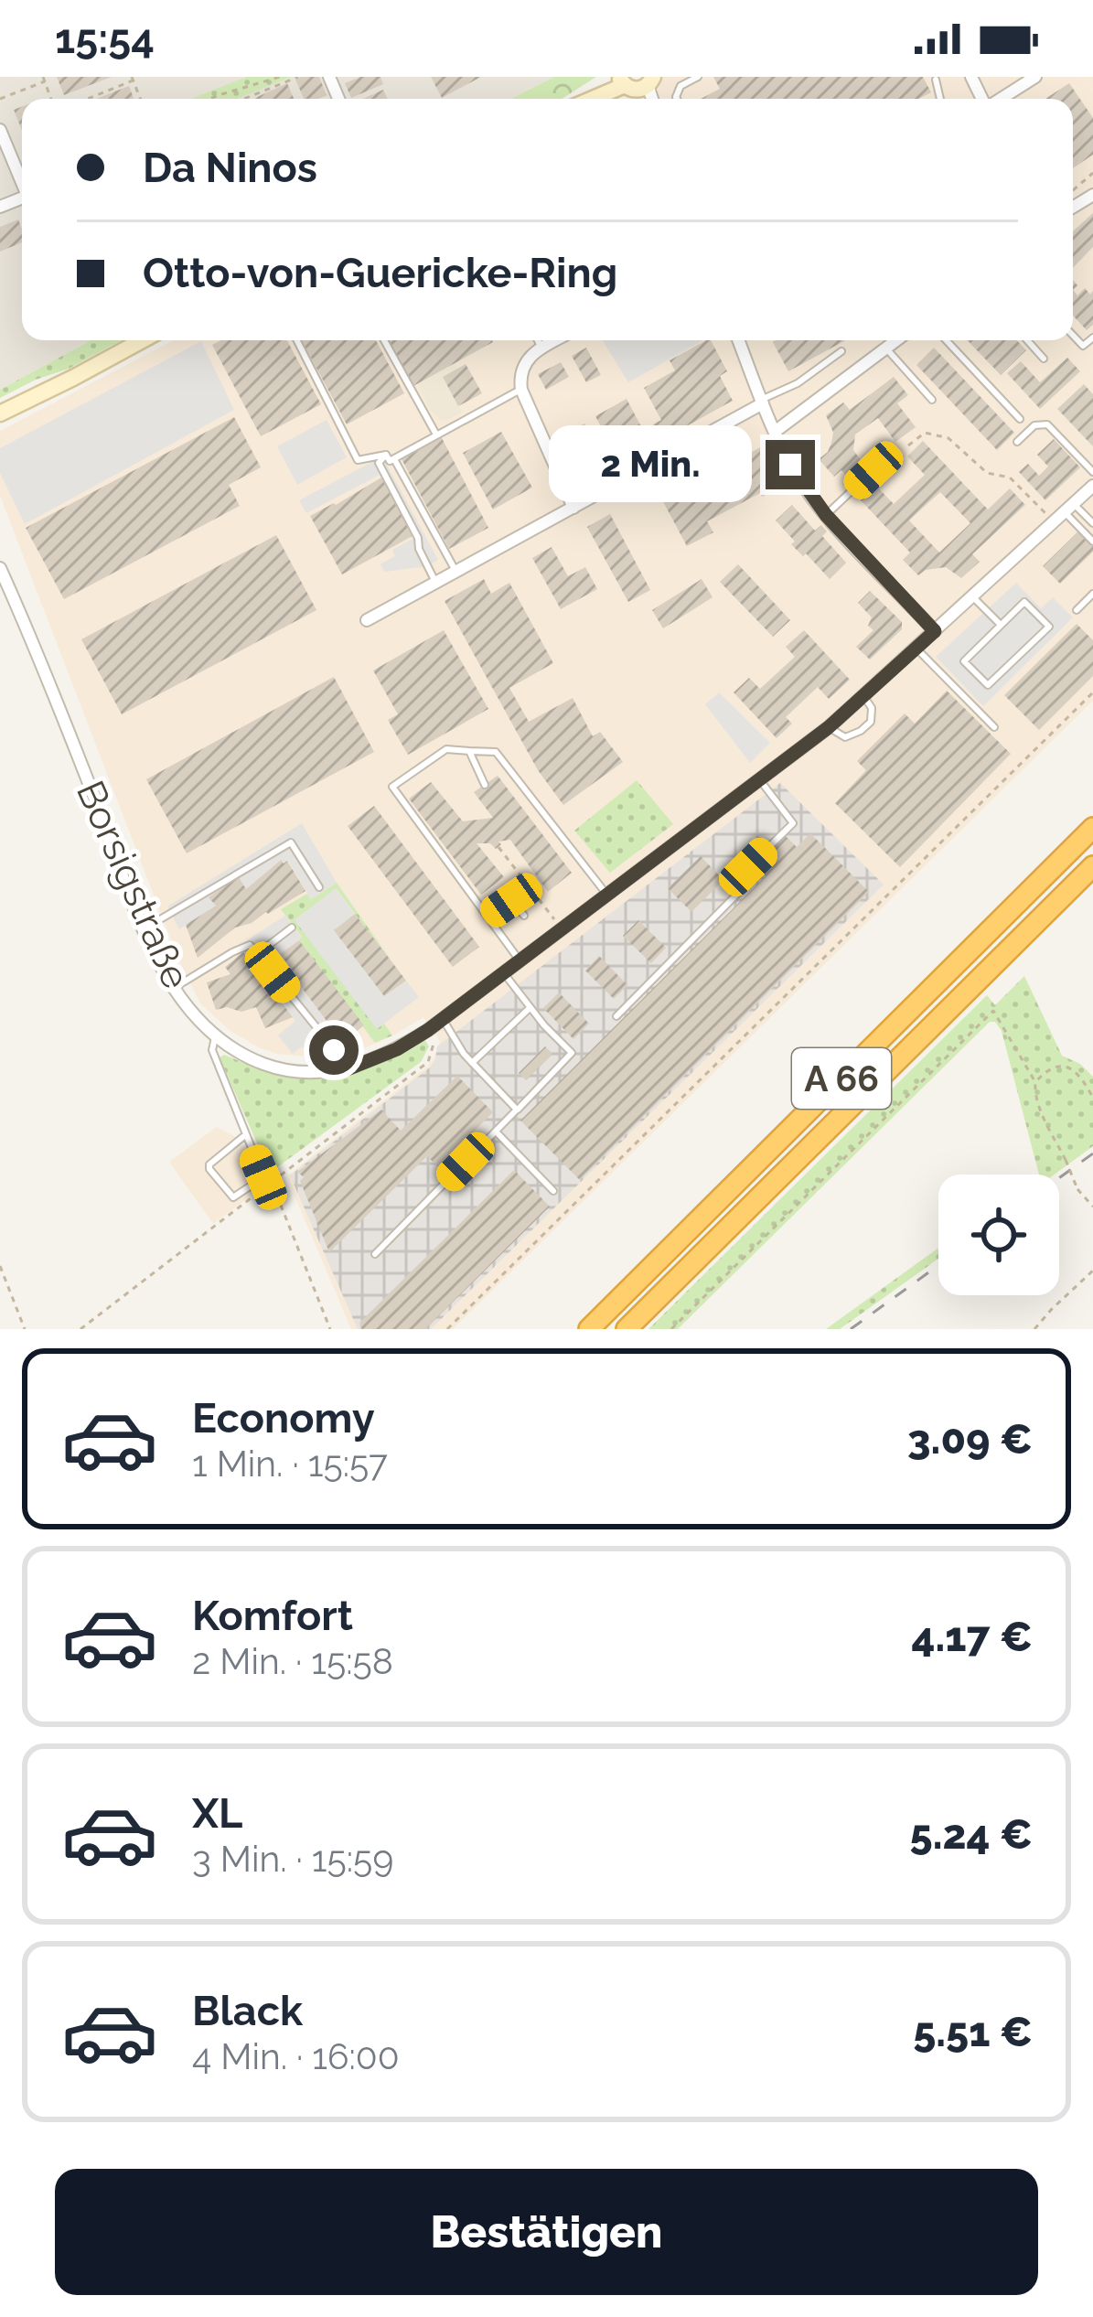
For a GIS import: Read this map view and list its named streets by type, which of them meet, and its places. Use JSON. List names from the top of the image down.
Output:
{
  "streets": {
    "highway": ["A 66"],
    "street": ["Borsigstraße"]
  },
  "page": {
    "status": "15:54",
    "banner": ["Da Ninos", "Otto-von-Guericke-Ring"],
    "bubble": "2 Min.",
    "list": [
      {
        "name": "Economy",
        "note": "1 Min. · 15:57",
        "value": "3.09 €"
      },
      {
        "name": "Komfort",
        "note": "2 Min. · 15:58",
        "value": "4.17 €"
      },
      {
        "name": "XL",
        "note": "3 Min. · 15:59",
        "value": "5.24 €"
      },
      {
        "name": "Black",
        "note": "4 Min. · 16:00",
        "value": "5.51 €"
      }
    ],
    "buttons": "Bestätigen"
  }
}
